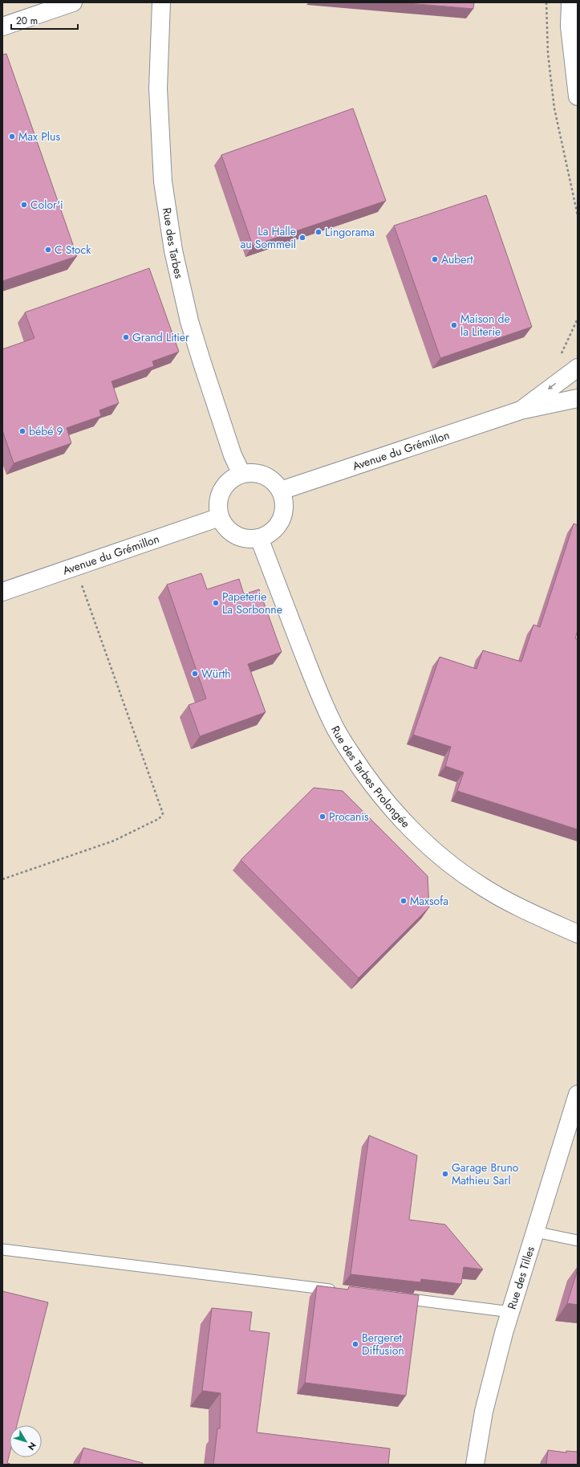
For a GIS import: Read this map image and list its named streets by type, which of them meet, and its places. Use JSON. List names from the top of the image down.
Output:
{
  "streets": {
    "street": [
      "Rue des Tarbes",
      "Avenue du Grémillon",
      "Rue des Tarbes Prolongée",
      "Rue des Tilles"
    ]
  },
  "crossings": [
    ["Rue des Tarbes", "Avenue du Grémillon"],
    ["Rue des Tarbes", "Rue des Tarbes Prolongée"],
    ["Avenue du Grémillon", "Rue des Tarbes Prolongée"]
  ],
  "places": [
    "Max Plus",
    "Color'i",
    "Lingorama",
    "La Halle au Sommeil",
    "C Stock",
    "Aubert",
    "Maison de la Literie",
    "Grand Litier",
    "bébé 9",
    "Papeterie La Sorbonne",
    "Würth",
    "Procanis",
    "Maxsofa",
    "Garage Bruno Mathieu Sarl",
    "Bergeret Diffusion"
  ],
  "scale_bar": "20 m",
  "north": "bottom right"
}
